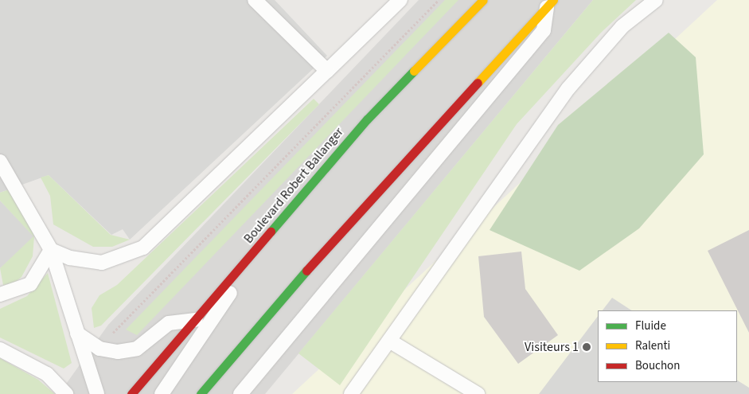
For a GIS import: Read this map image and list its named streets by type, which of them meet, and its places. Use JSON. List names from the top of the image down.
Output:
{
  "streets": {
    "main road": ["Boulevard Robert Ballanger"]
  },
  "places": ["Visiteurs 1"],
  "legend": ["Fluide", "Ralenti", "Bouchon"]
}
